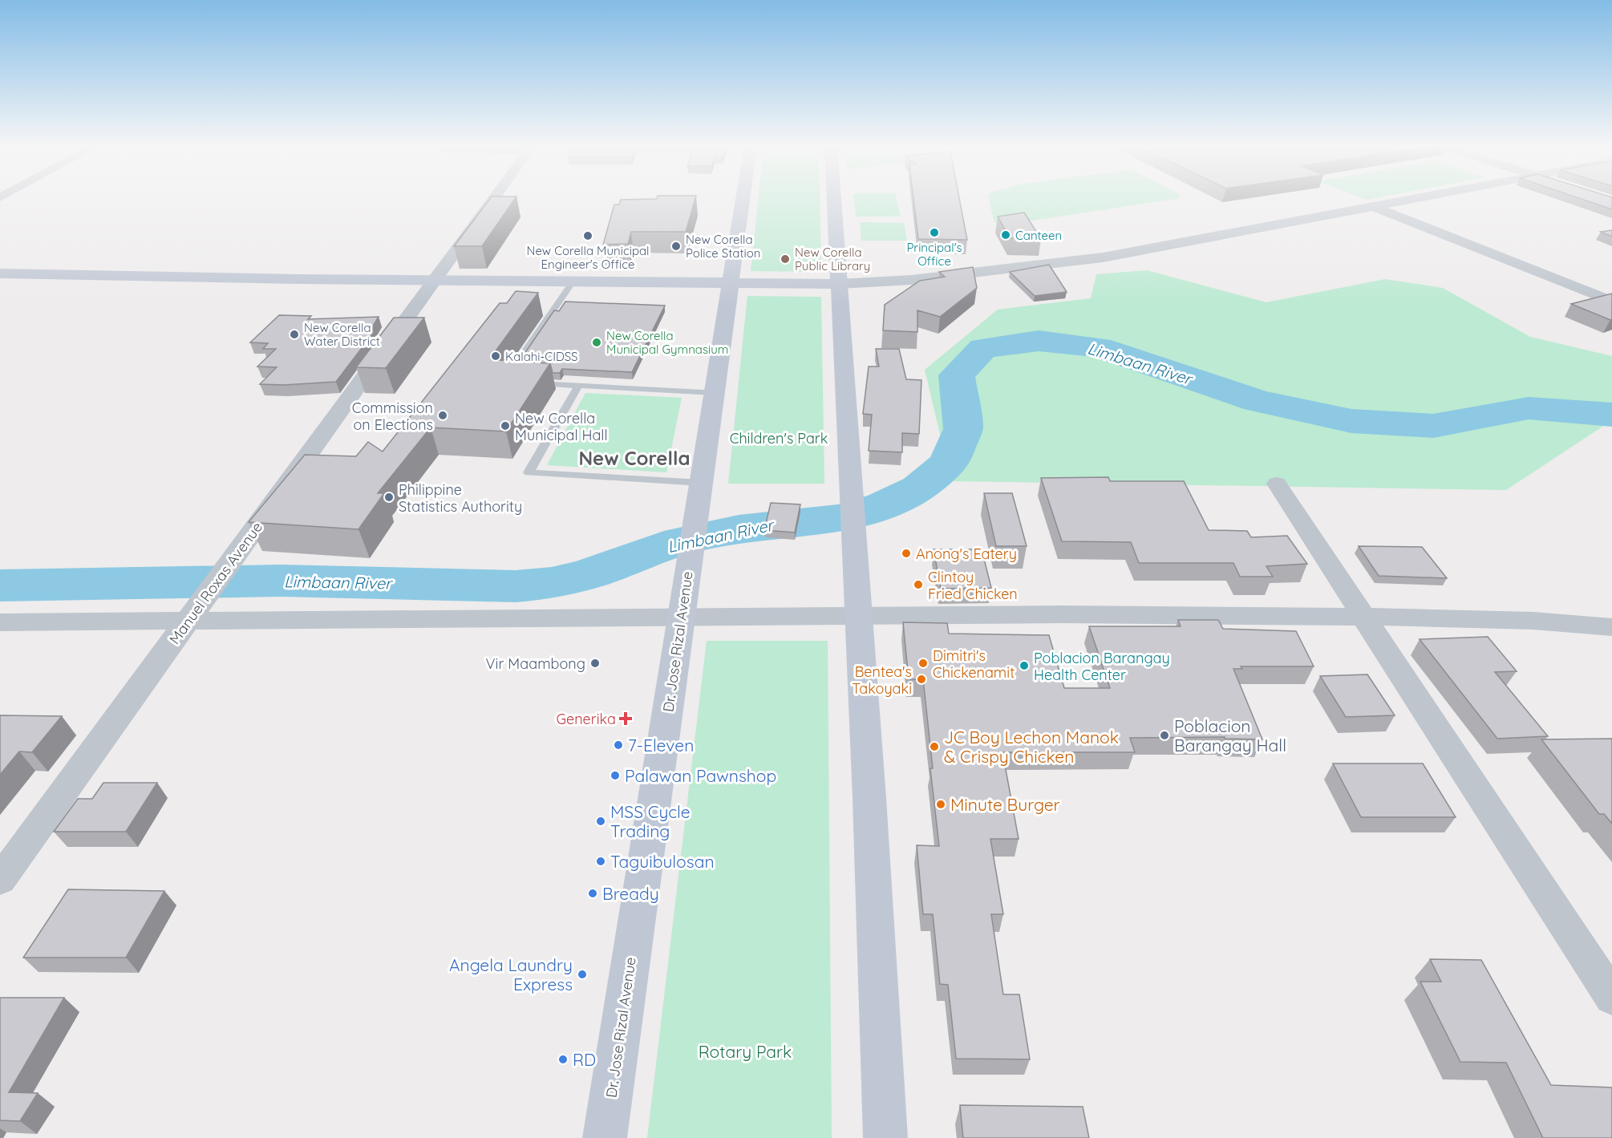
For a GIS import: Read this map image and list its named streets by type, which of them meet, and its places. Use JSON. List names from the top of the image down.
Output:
{
  "streets": {
    "main road": ["Dr. Jose Rizal Avenue"],
    "street": ["Manuel Roxas Avenue"]
  },
  "districts": ["New Corella"],
  "water": ["Limbaan River"],
  "parks": ["Children's Park", "Rotary Park"],
  "places": {
    "other": [
      "Principal's Office",
      "Canteen",
      "New Corella Municipal Engineer's Office",
      "New Corella Police Station",
      "New Corella Public Library",
      "New Corella Water District",
      "New Corella Municipal Gymnasium",
      "Kalahi-CIDSS",
      "Commission on Elections",
      "New Corella Municipal Hall",
      "Philippine Statistics Authority",
      "Anong's Eatery",
      "Clintoy Fried Chicken",
      "Vir Maambong",
      "Dimitri's Chickenamit",
      "Poblacion Barangay Health Center",
      "Bentea's Takoyaki",
      "Poblacion Barangay Hall",
      "7-Eleven",
      "JC Boy Lechon Manok & Crispy Chicken",
      "Palawan Pawnshop",
      "Minute Burger",
      "MSS Cycle Trading",
      "Taguibulosan",
      "Bready",
      "Angela Laundry Express",
      "RD"
    ],
    "health": ["Generika"]
  }
}
